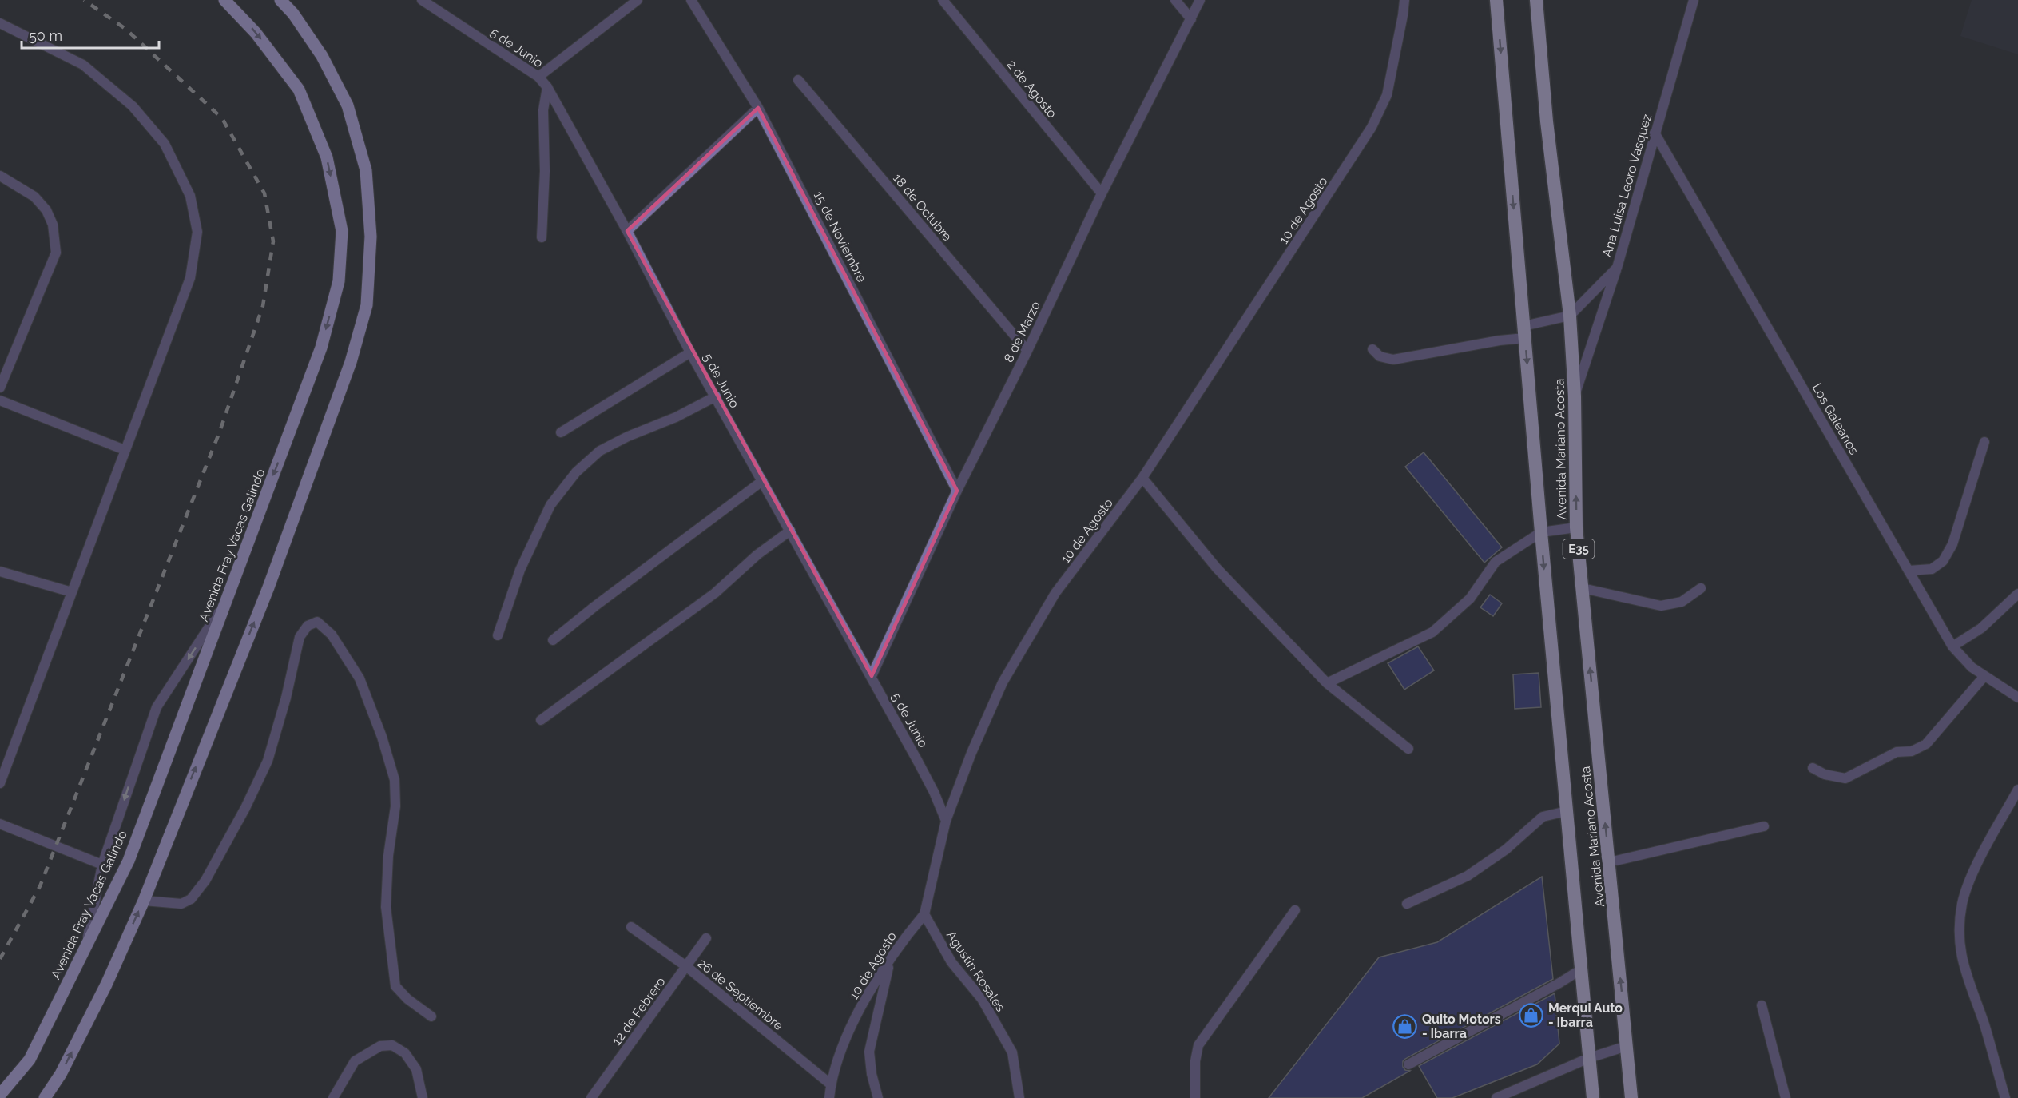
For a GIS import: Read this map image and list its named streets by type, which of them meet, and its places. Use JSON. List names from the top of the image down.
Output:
{
  "streets": {
    "highway": ["Avenida Mariano Acosta", "E35"],
    "main road": ["Avenida Fray Vacas Galindo"],
    "street": [
      "5 de Junio",
      "2 de Agosto",
      "Ana Luisa Leoro Vasquez",
      "18 de Octubre",
      "10 de Agosto",
      "15 de Noviembre",
      "8 de Marzo",
      "Los Galeanos",
      "Agustin Rosales",
      "26 de Septiembre",
      "12 de Febrero"
    ]
  },
  "crossings": [
    ["5 de Junio", "10 de Agosto"],
    ["5 de Junio", "8 de Marzo"],
    ["2 de Agosto", "8 de Marzo"],
    ["Ana Luisa Leoro Vasquez", "Los Galeanos"],
    ["Ana Luisa Leoro Vasquez", "Avenida Mariano Acosta"],
    ["18 de Octubre", "8 de Marzo"],
    ["10 de Agosto", "Agustin Rosales"],
    ["10 de Agosto", "26 de Septiembre"],
    ["15 de Noviembre", "8 de Marzo"],
    ["26 de Septiembre", "12 de Febrero"]
  ],
  "places": {
    "shop": ["Merqui Auto - Ibarra", "Quito Motors - Ibarra"]
  },
  "scale_bar": "50 m"
}
